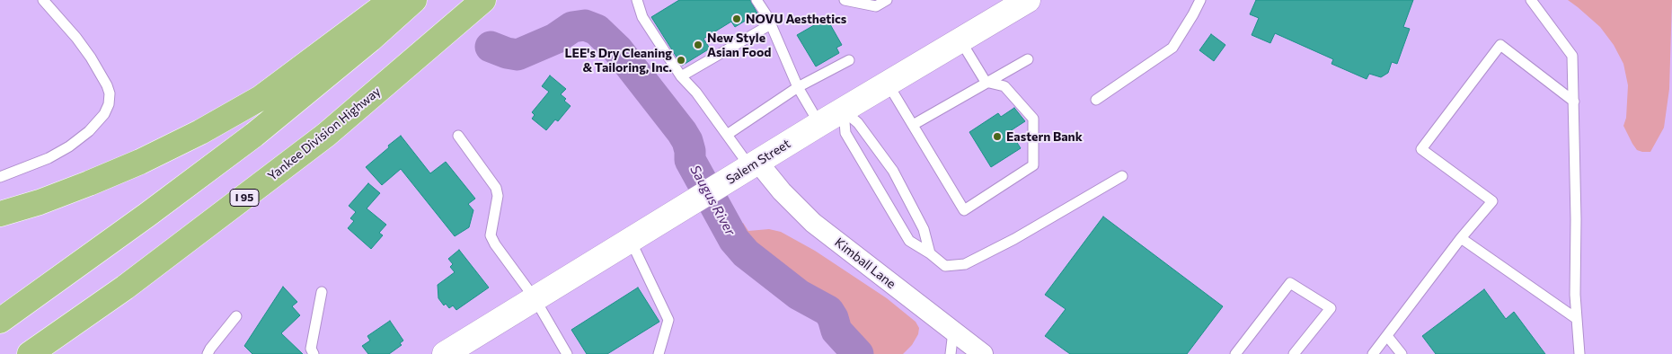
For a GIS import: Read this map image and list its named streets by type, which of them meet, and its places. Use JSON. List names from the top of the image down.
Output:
{
  "streets": {
    "highway": ["Yankee Division Highway", "I 95"],
    "main road": ["Salem Street"],
    "street": ["Kimball Lane"]
  },
  "crossings": [
    ["Salem Street", "Kimball Lane"]
  ],
  "water": ["Saugus River"],
  "places": [
    "NOVU Aesthetics",
    "New Style Asian Food",
    "LEE's Dry Cleaning & Tailoring, Inc.",
    "Eastern Bank"
  ]
}
